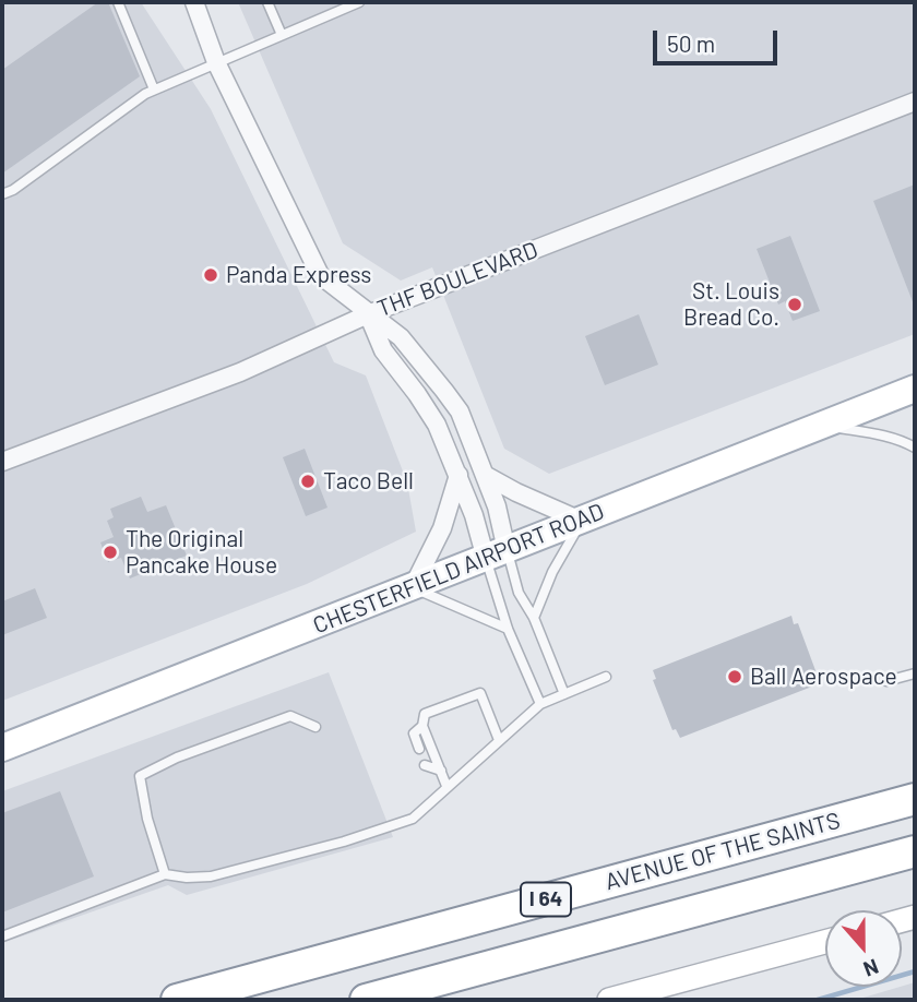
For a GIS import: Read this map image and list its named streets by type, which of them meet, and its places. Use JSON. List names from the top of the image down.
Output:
{
  "streets": {
    "highway": ["AVENUE OF THE SAINTS", "I 64"],
    "main road": ["CHESTERFIELD AIRPORT ROAD"],
    "street": ["THF BOULEVARD"]
  },
  "places": [
    "Panda Express",
    "St. Louis Bread Co.",
    "Taco Bell",
    "The Original Pancake House",
    "Ball Aerospace"
  ],
  "scale_bar": "50 m",
  "north": "bottom"
}
